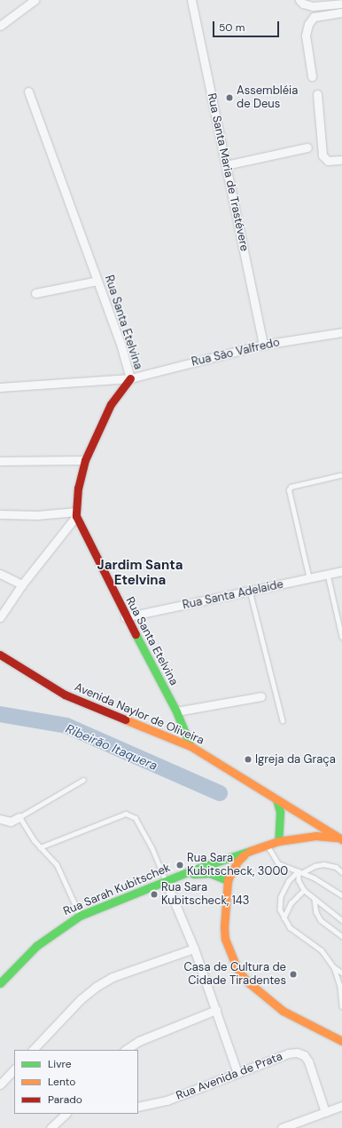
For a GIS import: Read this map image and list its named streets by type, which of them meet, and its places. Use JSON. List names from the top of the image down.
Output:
{
  "streets": {
    "street": [
      "Rua Santa Maria de Trastévere",
      "Rua Santa Etelvina",
      "Rua São Valfredo",
      "Rua Santa Adelaide",
      "Avenida Naylor de Oliveira",
      "Rua Sarah Kubitschek",
      "Rua Avenida de Prata"
    ]
  },
  "crossings": [
    ["Rua Santa Maria de Trastévere", "Rua São Valfredo"],
    ["Rua Santa Etelvina", "Rua São Valfredo"],
    ["Rua Santa Etelvina", "Rua Santa Adelaide"],
    ["Rua Santa Etelvina", "Avenida Naylor de Oliveira"],
    ["Avenida Naylor de Oliveira", "Rua Sarah Kubitschek"]
  ],
  "districts": ["Jardim Santa Etelvina"],
  "water": ["Ribeirão Itaquera"],
  "places": [
    "Assembléia de Deus",
    "Igreja da Graça",
    "Rua Sara Kubitscheck, 3000",
    "Rua Sara Kubitscheck, 143",
    "Casa de Cultura de Cidade Tiradentes"
  ],
  "legend": ["Livre", "Lento", "Parado"],
  "scale_bar": "50 m"
}
